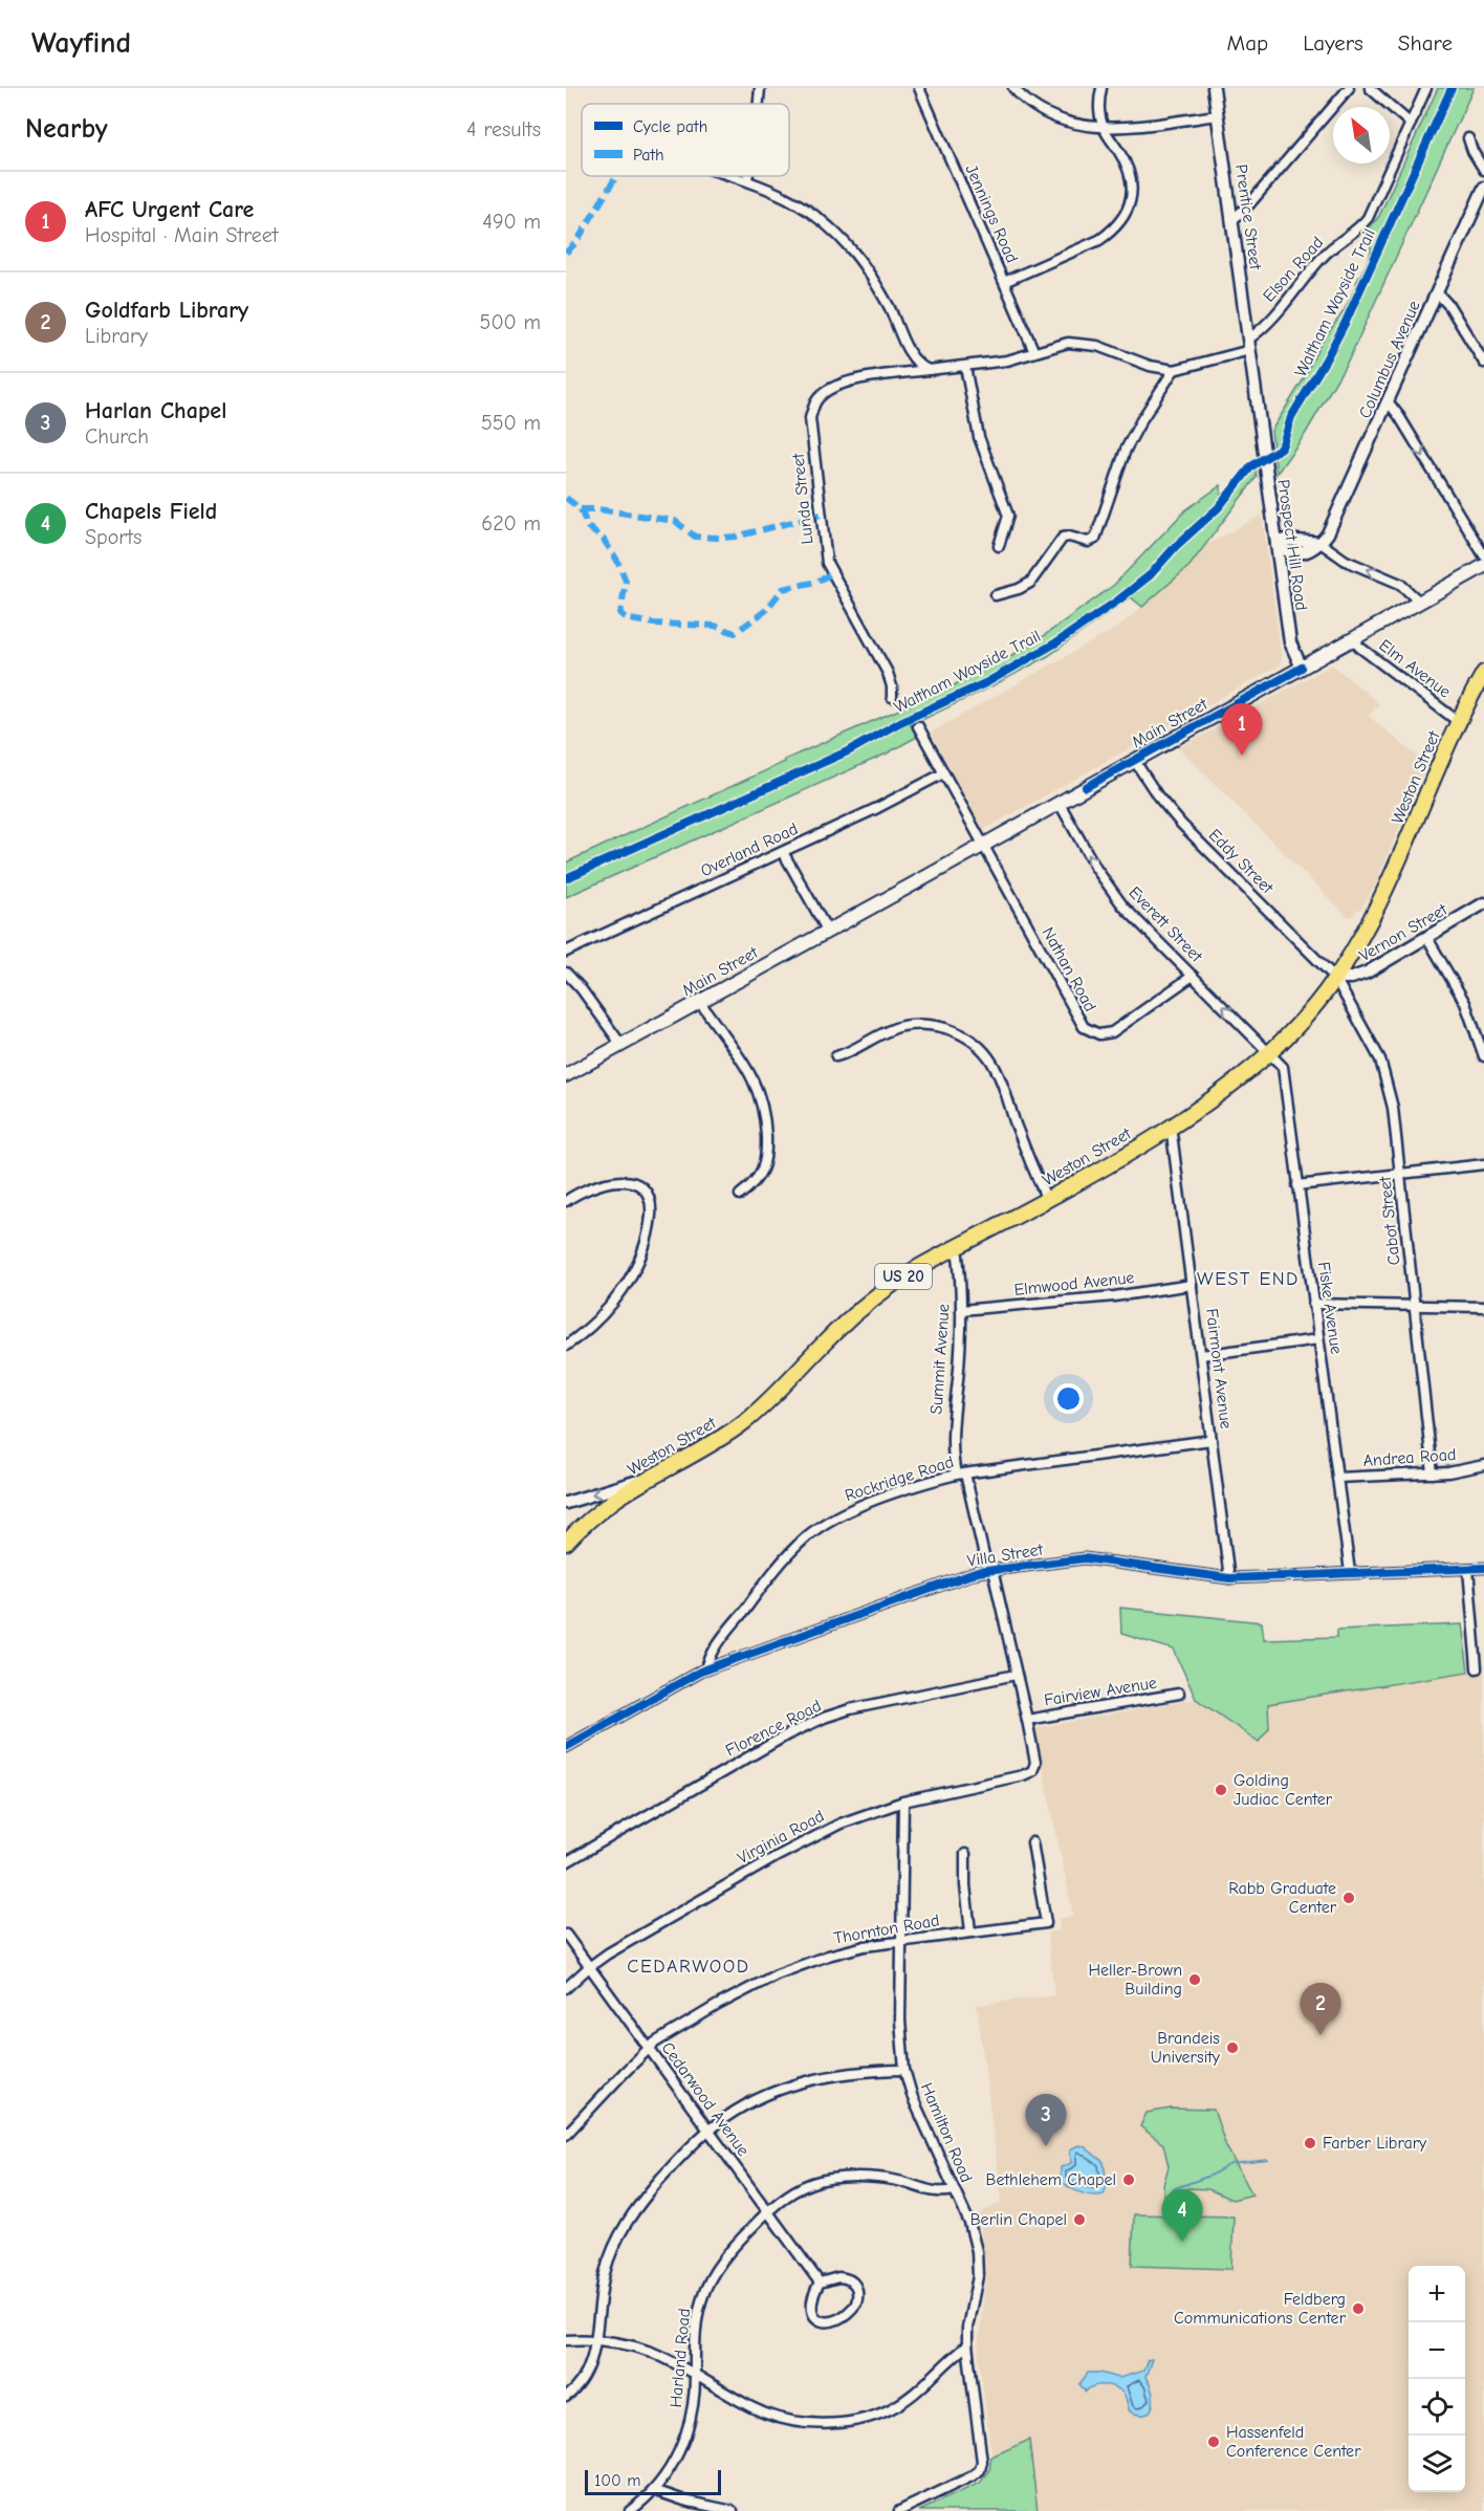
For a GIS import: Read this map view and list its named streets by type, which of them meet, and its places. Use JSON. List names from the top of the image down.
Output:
{
  "streets": {
    "main road": ["Main Street", "Weston Street", "US 20"],
    "street": [
      "Jennings Road",
      "Prentice Street",
      "Elson Road",
      "Columbus Avenue",
      "Lunda Street",
      "Prospect Hill Road",
      "Elm Avenue",
      "Overland Road",
      "Eddy Street",
      "Everett Street",
      "Vernon Street",
      "Nathan Road",
      "Cabot Street",
      "Elmwood Avenue",
      "Fiske Avenue",
      "Summit Avenue",
      "Fairmont Avenue",
      "Andrea Road",
      "Rockridge Road",
      "Villa Street",
      "Fairview Avenue",
      "Florence Road",
      "Virginia Road",
      "Thornton Road",
      "Cedarwood Avenue",
      "Hamilton Road",
      "Harland Road"
    ],
    "cycle path": ["Waltham Wayside Trail"]
  },
  "crossings": [
    ["Prentice Street", "Elson Road"],
    ["Prentice Street", "Prospect Hill Road"],
    ["Elson Road", "Prospect Hill Road"],
    ["Prospect Hill Road", "Main Street"],
    ["Elm Avenue", "Main Street"],
    ["Elm Avenue", "Weston Street"],
    ["Main Street", "Eddy Street"],
    ["Main Street", "Everett Street"],
    ["Main Street", "Nathan Road"],
    ["Weston Street", "Eddy Street"],
    ["Weston Street", "Everett Street"],
    ["Weston Street", "Vernon Street"],
    ["Weston Street", "Cabot Street"],
    ["Weston Street", "Fiske Avenue"],
    ["Weston Street", "Summit Avenue"],
    ["Weston Street", "Fairmont Avenue"],
    ["Eddy Street", "Vernon Street"],
    ["Eddy Street", "Cabot Street"],
    ["Everett Street", "Nathan Road"],
    ["Everett Street", "Fiske Avenue"],
    ["Vernon Street", "Cabot Street"],
    ["Cabot Street", "Andrea Road"],
    ["Elmwood Avenue", "Summit Avenue"],
    ["Elmwood Avenue", "Fairmont Avenue"],
    ["Fiske Avenue", "Andrea Road"],
    ["Fiske Avenue", "Villa Street"],
    ["Summit Avenue", "Rockridge Road"],
    ["Summit Avenue", "Villa Street"],
    ["Summit Avenue", "Fairview Avenue"],
    ["Summit Avenue", "Florence Road"],
    ["Summit Avenue", "Virginia Road"],
    ["Fairmont Avenue", "Rockridge Road"],
    ["Fairmont Avenue", "Villa Street"],
    ["Rockridge Road", "Villa Street"],
    ["Virginia Road", "Cedarwood Avenue"],
    ["Virginia Road", "Hamilton Road"],
    ["Thornton Road", "Cedarwood Avenue"],
    ["Thornton Road", "Hamilton Road"],
    ["Cedarwood Avenue", "Harland Road"],
    ["Hamilton Road", "Harland Road"]
  ],
  "one_way": ["Everett Street"],
  "districts": ["WEST END", "CEDARWOOD"],
  "places": [
    "Golding Judiac Center",
    "Rabb Graduate Center",
    "Heller-Brown Building",
    "Brandeis University",
    "Farber Library",
    "Bethlehem Chapel",
    "Berlin Chapel",
    "Feldberg Communications Center",
    "Hassenfeld Conference Center"
  ],
  "legend": ["Cycle path", "Path"],
  "scale_bar": "100 m",
  "north": "top left",
  "page": {
    "header": "Wayfind",
    "nav": ["Map", "Layers", "Share"],
    "heading": ["Nearby", "4 results"],
    "list": [
      {
        "mark": "1",
        "name": "AFC Urgent Care",
        "note": "Hospital · Main Street",
        "value": "490 m"
      },
      {
        "mark": "2",
        "name": "Goldfarb Library",
        "note": "Library",
        "value": "500 m"
      },
      {
        "mark": "3",
        "name": "Harlan Chapel",
        "note": "Church",
        "value": "550 m"
      },
      {
        "mark": "4",
        "name": "Chapels Field",
        "note": "Sports",
        "value": "620 m"
      }
    ],
    "pins": [
      "1",
      "2",
      "3",
      "4"
    ],
    "map_buttons": ["+", "−"],
    "scale": "100 m"
  }
}
